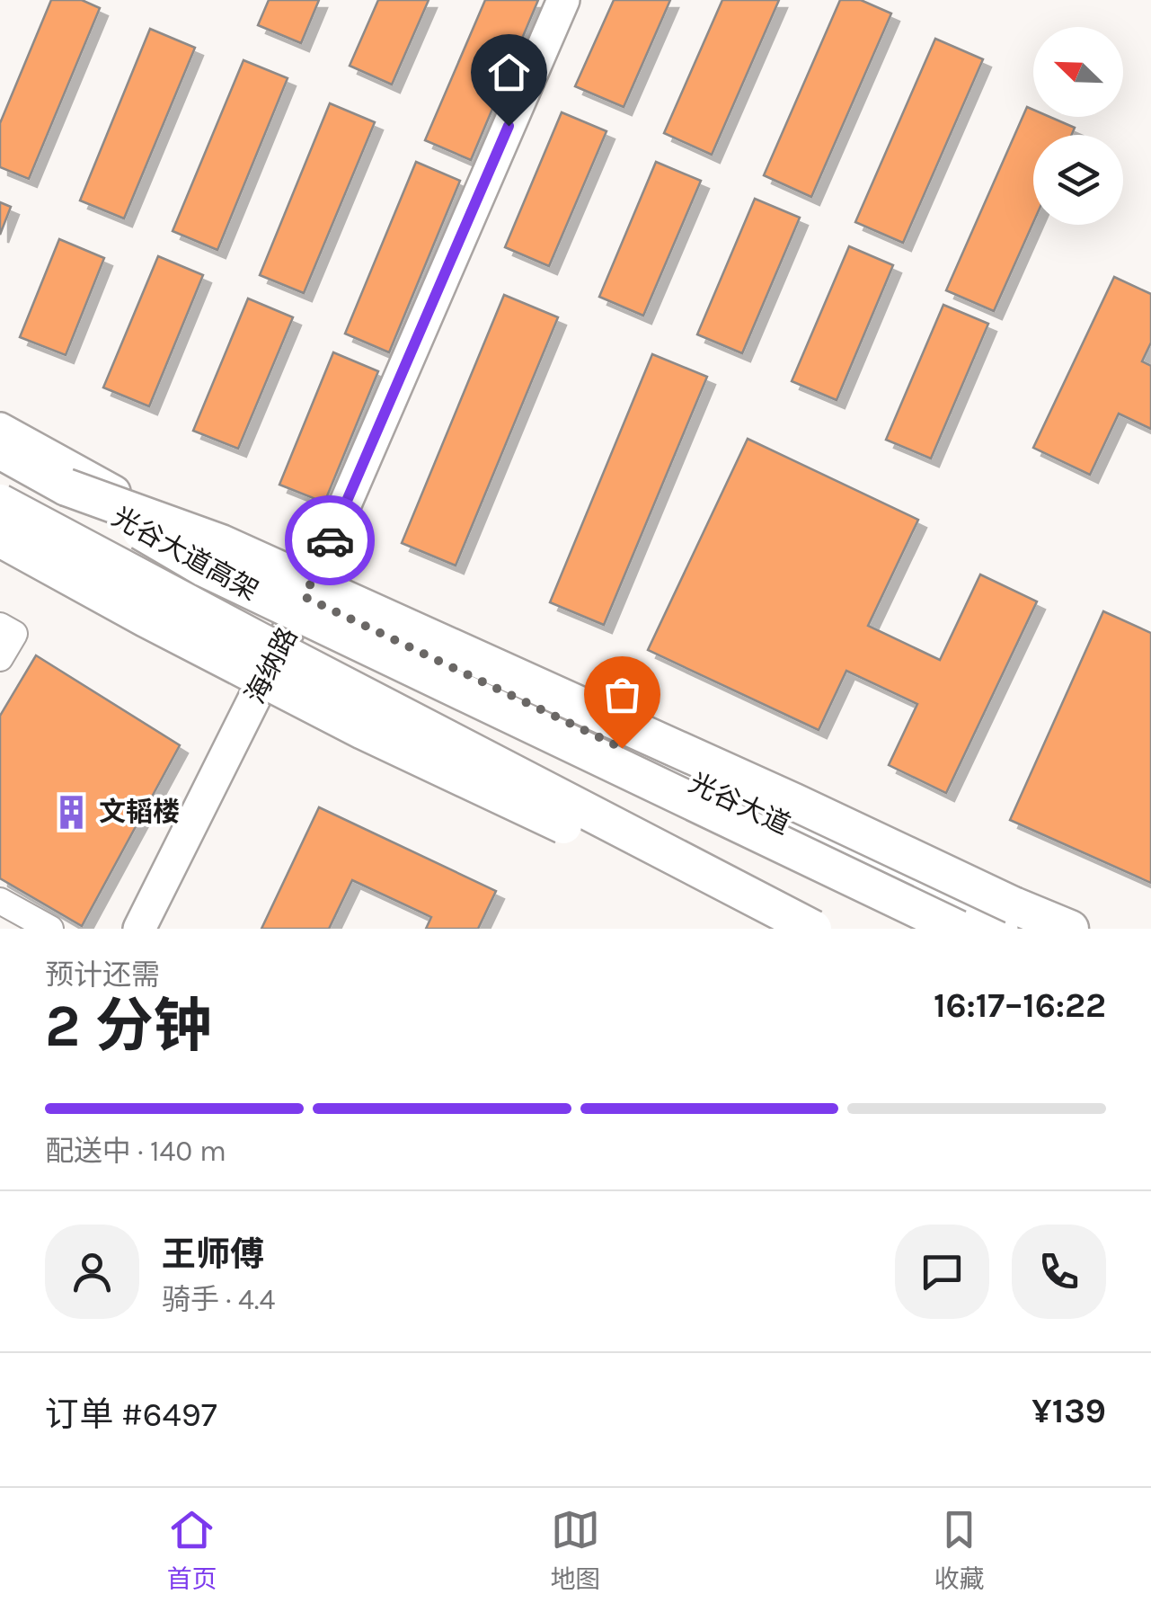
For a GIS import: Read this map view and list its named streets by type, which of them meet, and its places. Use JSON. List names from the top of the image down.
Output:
{
  "streets": {
    "highway": ["光谷大道高架"],
    "main road": ["海纳路", "光谷大道"]
  },
  "crossings": [
    ["海纳路", "光谷大道"]
  ],
  "places": {
    "building": ["文韬楼"]
  },
  "north": "top left",
  "page": {
    "heading": ["2 分钟", "预计还需", "16:17–16:22"],
    "panel": [
      "王师傅",
      "骑手 · 4.4",
      "订单 #6497",
      "¥139"
    ],
    "bar": "配送中 · 140 m",
    "tabs": ["首页", "地图", "收藏"]
  }
}
